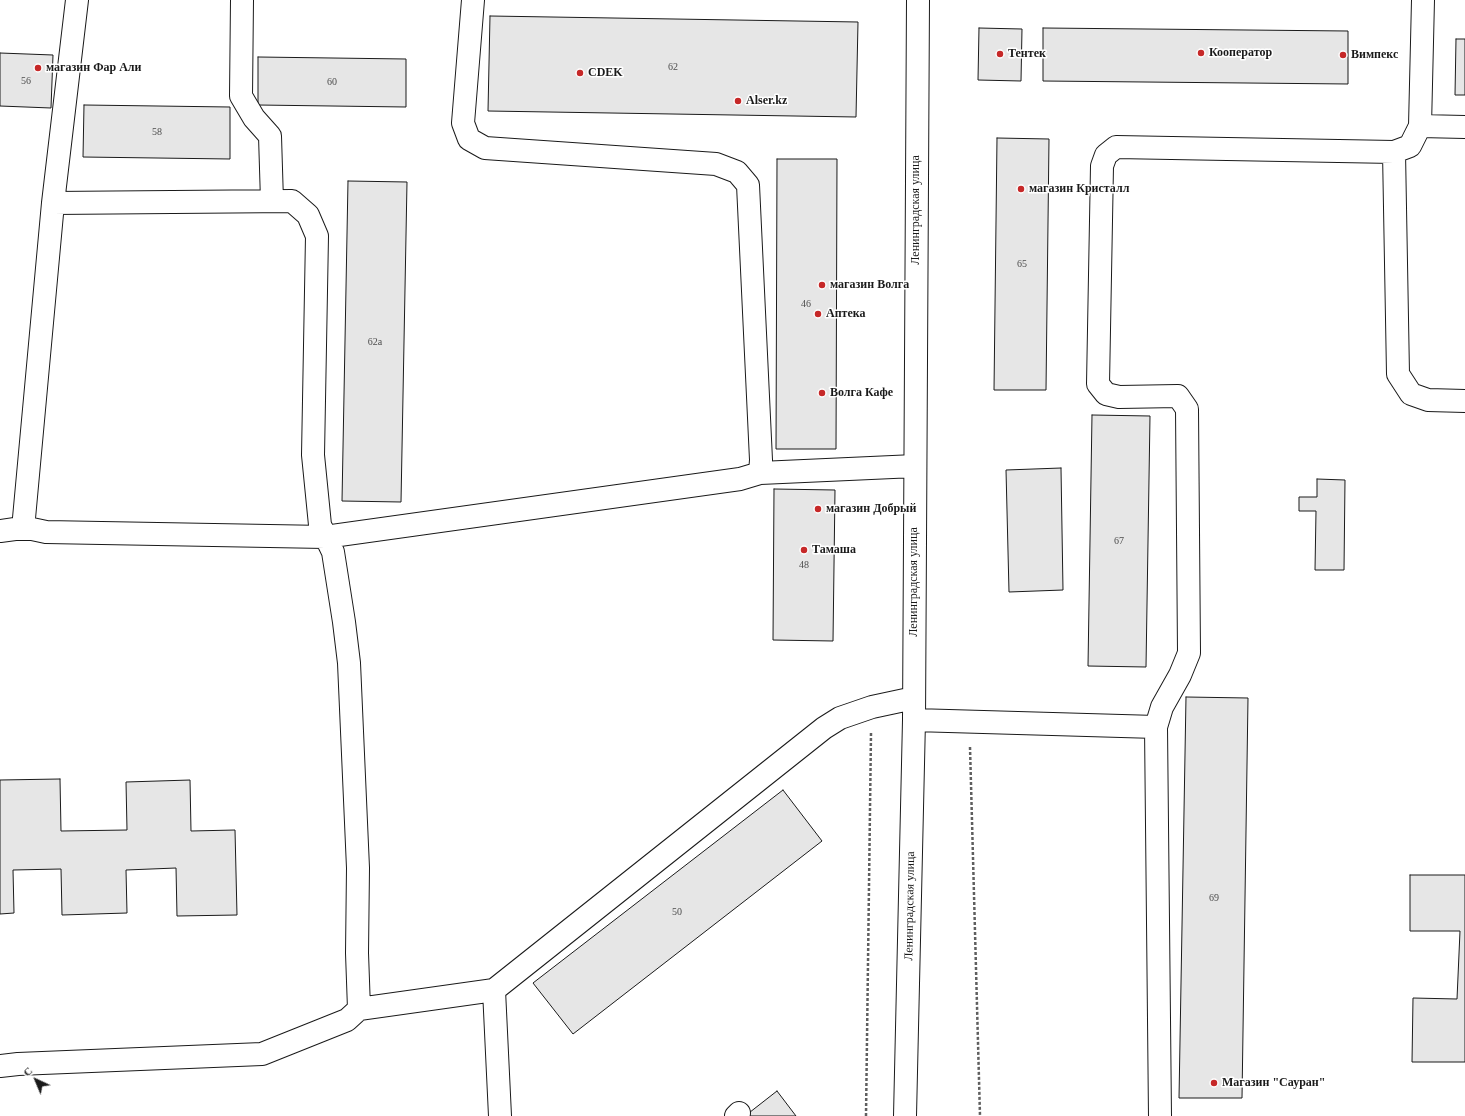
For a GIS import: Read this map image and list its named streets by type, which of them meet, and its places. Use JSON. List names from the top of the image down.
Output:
{
  "streets": {
    "street": ["Ленинградская улица"]
  },
  "places": [
    "Кооператор",
    "Тентек",
    "Вимпекс",
    "магазин Фар Али",
    "CDEK",
    "Alser.kz",
    "магазин Кристалл",
    "магазин Волга",
    "Аптека",
    "Волга Кафе",
    "магазин Добрый",
    "Тамаша",
    "Магазин \"Сауран\""
  ],
  "house_numbers": [
    "62",
    "56",
    "60",
    "58",
    "65",
    "46",
    "62а",
    "67",
    "48",
    "69",
    "50"
  ],
  "north": "top left"
}
